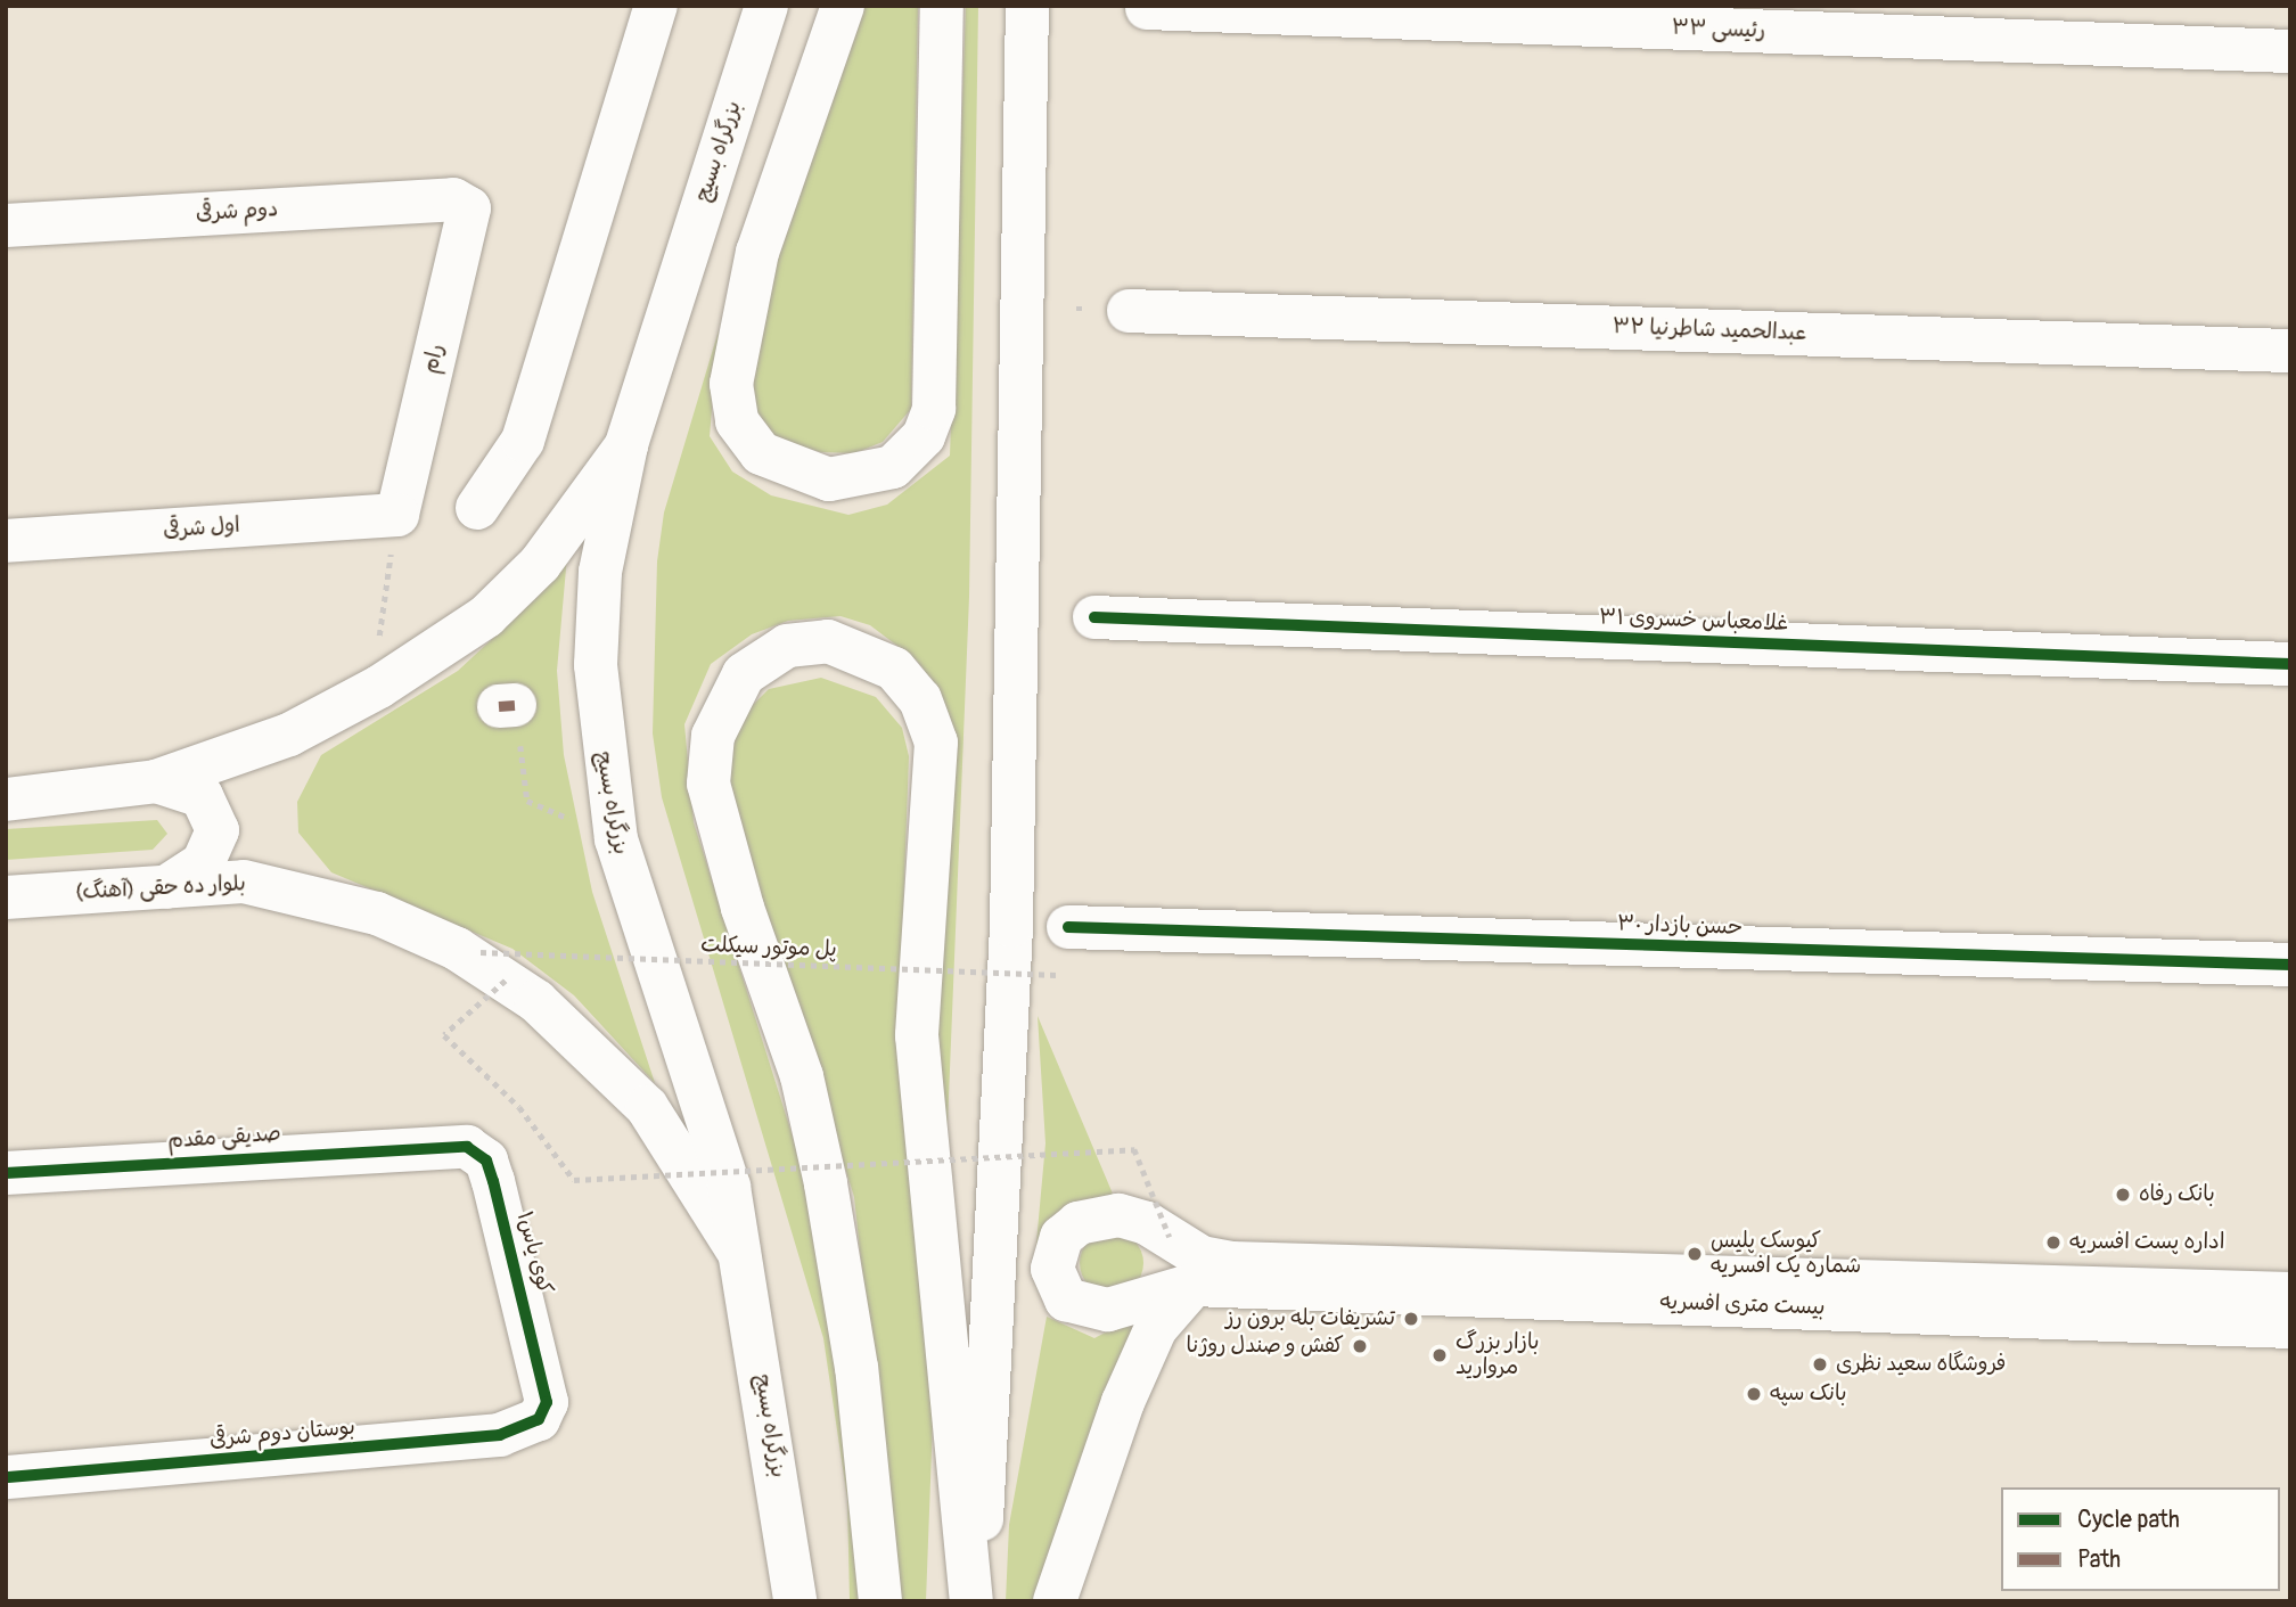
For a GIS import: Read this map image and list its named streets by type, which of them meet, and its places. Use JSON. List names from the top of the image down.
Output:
{
  "streets": {
    "main road": [
      "رئیسی ۳۳",
      "بزرگراه بسیج",
      "دوم شرقی",
      "عبدالحمید شاطرنیا ۳۲",
      "رام",
      "اول شرقی",
      "غلامعباس خسروی ۳۱",
      "بلوار ده حقی (آهنگ)",
      "حسن بازدار ۳۰",
      "صدیقی مقدم",
      "کوی یاس۱",
      "بیست متری افسریه",
      "بوستان دوم شرقی"
    ],
    "path": ["پل موتور سیکلت"]
  },
  "crossings": [
    ["بزرگراه بسیج", "بلوار ده حقی (آهنگ)"],
    ["دوم شرقی", "رام"],
    ["رام", "اول شرقی"],
    ["بلوار ده حقی (آهنگ)", "پل موتور سیکلت"],
    ["صدیقی مقدم", "کوی یاس۱"],
    ["کوی یاس۱", "بوستان دوم شرقی"]
  ],
  "places": [
    "بانک رفاه",
    "اداره پست افسریه",
    "کیوسک پلیس شماره یک افسریه",
    "تشریفات بله برون رز",
    "کفش و صندل روژنا",
    "بازار بزرگ مروارید",
    "فروشگاه سعید نظری",
    "بانک سپه"
  ],
  "legend": ["Cycle path", "Path"]
}
